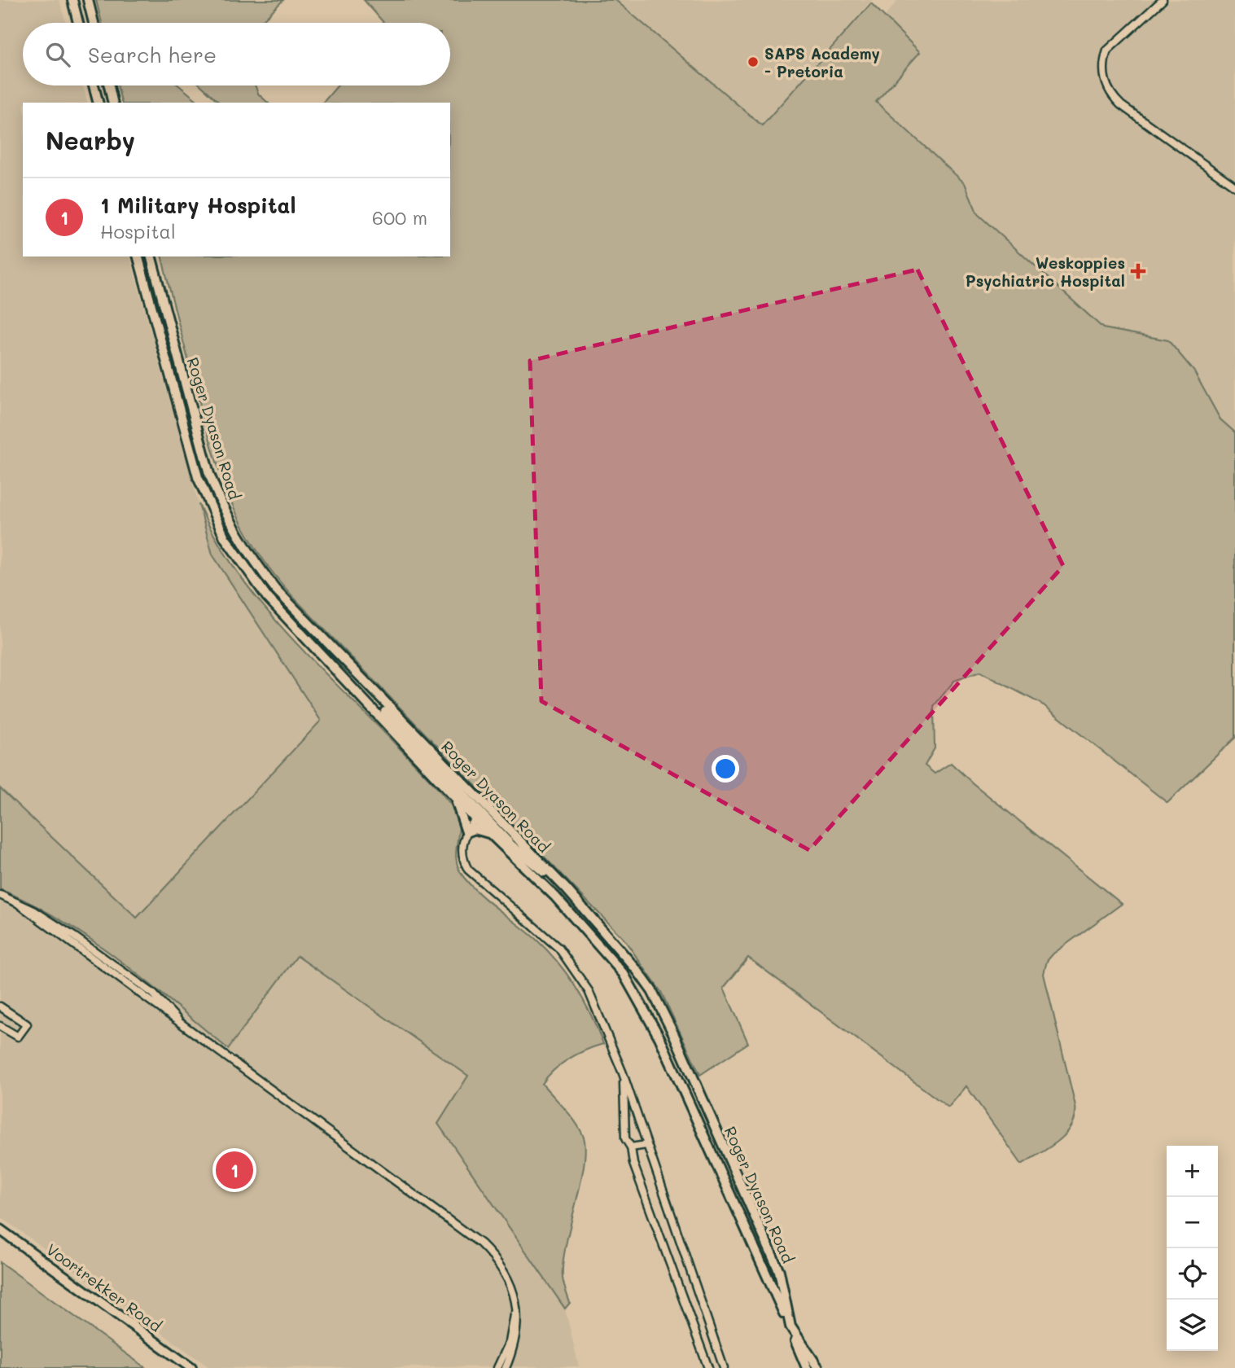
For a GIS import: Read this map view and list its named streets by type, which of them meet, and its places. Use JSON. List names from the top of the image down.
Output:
{
  "streets": {
    "main road": ["Roger Dyason Road", "Voortrekker Road"]
  },
  "places": {
    "other": ["SAPS Academy - Pretoria"],
    "health": ["Weskoppies Psychiatric Hospital"]
  },
  "page": {
    "search": "Search here",
    "heading": "Nearby",
    "list": [
      {
        "mark": "1",
        "name": "1 Military Hospital",
        "note": "Hospital",
        "value": "600 m"
      }
    ],
    "map_buttons": ["+", "−"],
    "pins": "1"
  }
}
